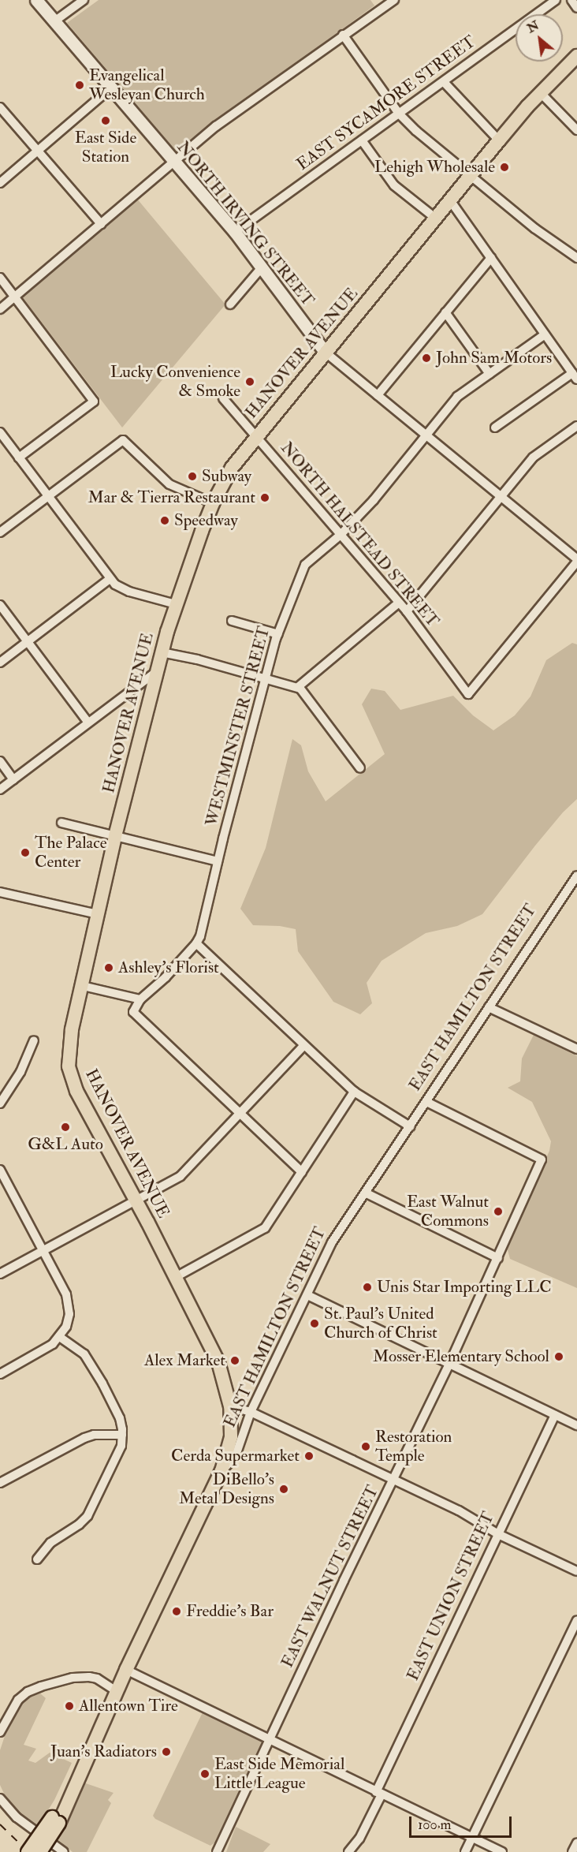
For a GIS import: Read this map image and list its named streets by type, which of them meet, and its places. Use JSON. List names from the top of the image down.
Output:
{
  "streets": {
    "main road": ["NORTH IRVING STREET", "HANOVER AVENUE", "EAST HAMILTON STREET"],
    "street": [
      "EAST SYCAMORE STREET",
      "NORTH HALSTEAD STREET",
      "WESTMINSTER STREET",
      "EAST WALNUT STREET",
      "EAST UNION STREET"
    ]
  },
  "crossings": [
    ["EAST SYCAMORE STREET", "NORTH IRVING STREET"],
    ["NORTH IRVING STREET", "HANOVER AVENUE"],
    ["NORTH IRVING STREET", "NORTH HALSTEAD STREET"],
    ["NORTH IRVING STREET", "WESTMINSTER STREET"],
    ["HANOVER AVENUE", "NORTH HALSTEAD STREET"],
    ["HANOVER AVENUE", "EAST HAMILTON STREET"],
    ["NORTH HALSTEAD STREET", "WESTMINSTER STREET"],
    ["EAST HAMILTON STREET", "EAST WALNUT STREET"]
  ],
  "places": [
    "Evangelical Wesleyan Church",
    "East Side Station",
    "Lehigh Wholesale",
    "John Sam Motors",
    "Lucky Convenience & Smoke",
    "Subway",
    "Mar & Tierra Restaurant",
    "Speedway",
    "The Palace Center",
    "Ashley's Florist",
    "G&L Auto",
    "East Walnut Commons",
    "Unis Star Importing LLC",
    "St. Paul's United Church of Christ",
    "Mosser Elementary School",
    "Alex Market",
    "Restoration Temple",
    "Cerda Supermarket",
    "DiBello's Metal Designs",
    "Freddie's Bar",
    "Allentown Tire",
    "Juan's Radiators",
    "East Side Memorial Little League"
  ],
  "scale_bar": "100 m",
  "north": "top left"
}
